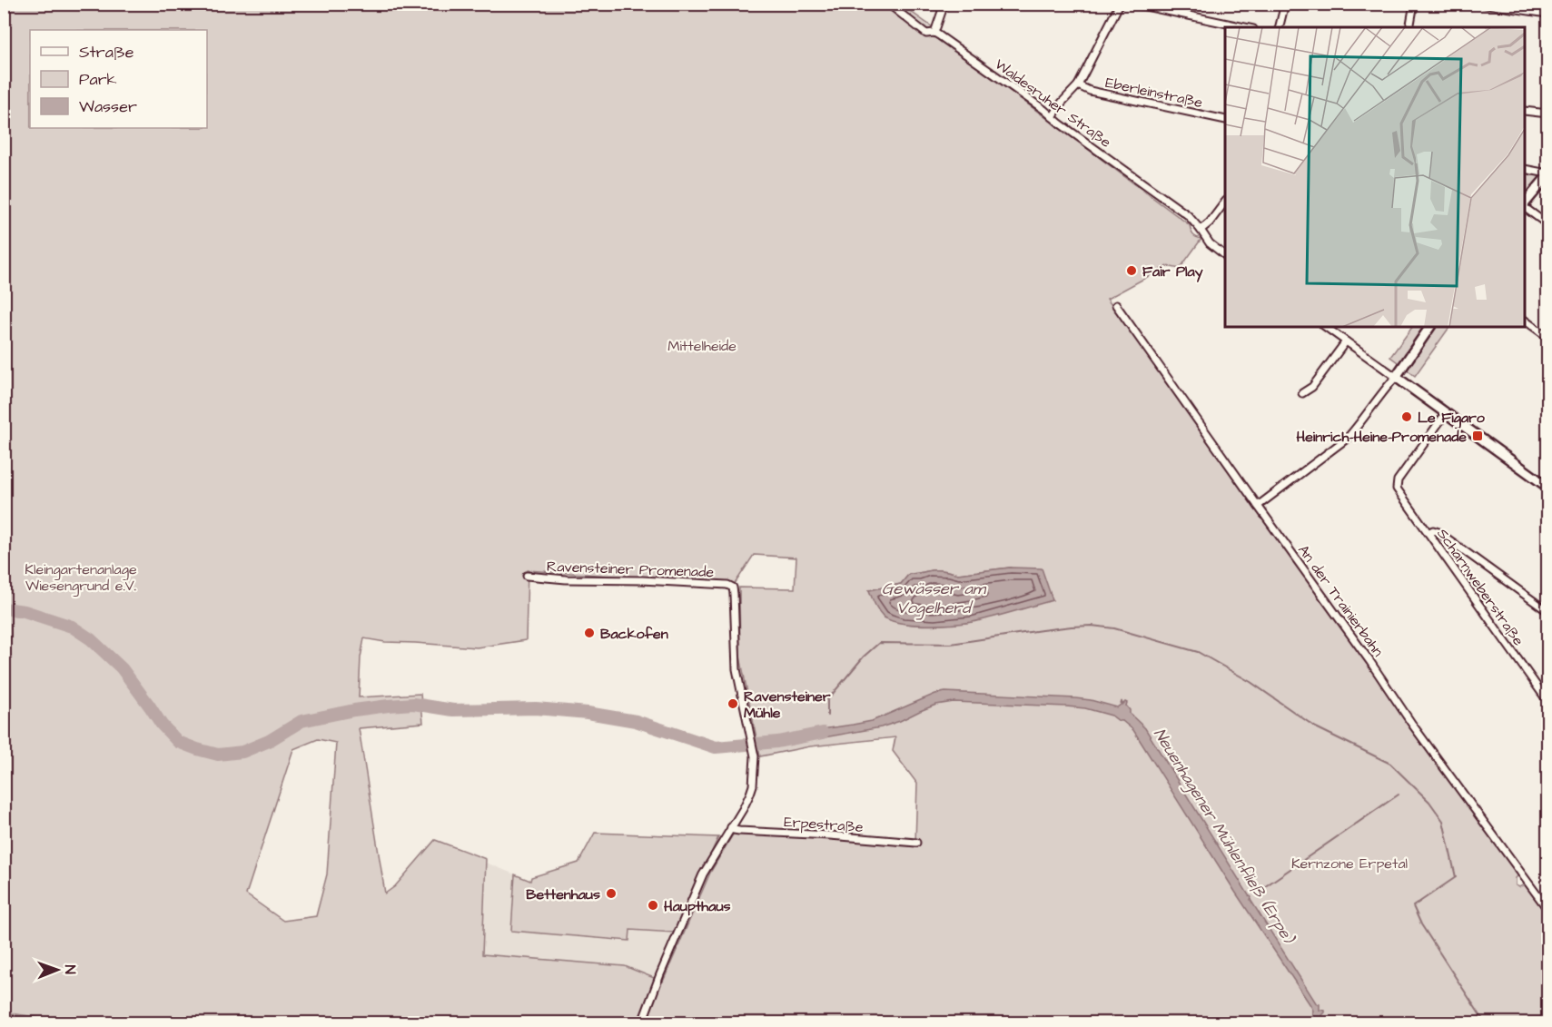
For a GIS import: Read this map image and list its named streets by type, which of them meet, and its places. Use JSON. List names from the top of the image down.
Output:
{
  "streets": {
    "street": [
      "Eberleinstraße",
      "Waldesruher Straße",
      "Ravensteiner Promenade",
      "Scharnweberstraße",
      "An der Trainierbahn",
      "Erpestraße"
    ]
  },
  "crossings": [
    ["Ravensteiner Promenade", "Erpestraße"]
  ],
  "water": ["Gewässer am Vogelherd", "Neuenhagener Mühlenfließ (Erpe)"],
  "parks": ["Mittelheide", "Kleingartenanlage Wiesengrund e.V.", "Kernzone Erpetal"],
  "places": {
    "other": [
      "Fair Play",
      "Le Figaro",
      "Backofen",
      "Ravensteiner Mühle",
      "Bettenhaus",
      "Haupthaus"
    ],
    "transit": ["Heinrich-Heine-Promenade"]
  },
  "legend": ["Straße", "Park", "Wasser"],
  "north": "right"
}
